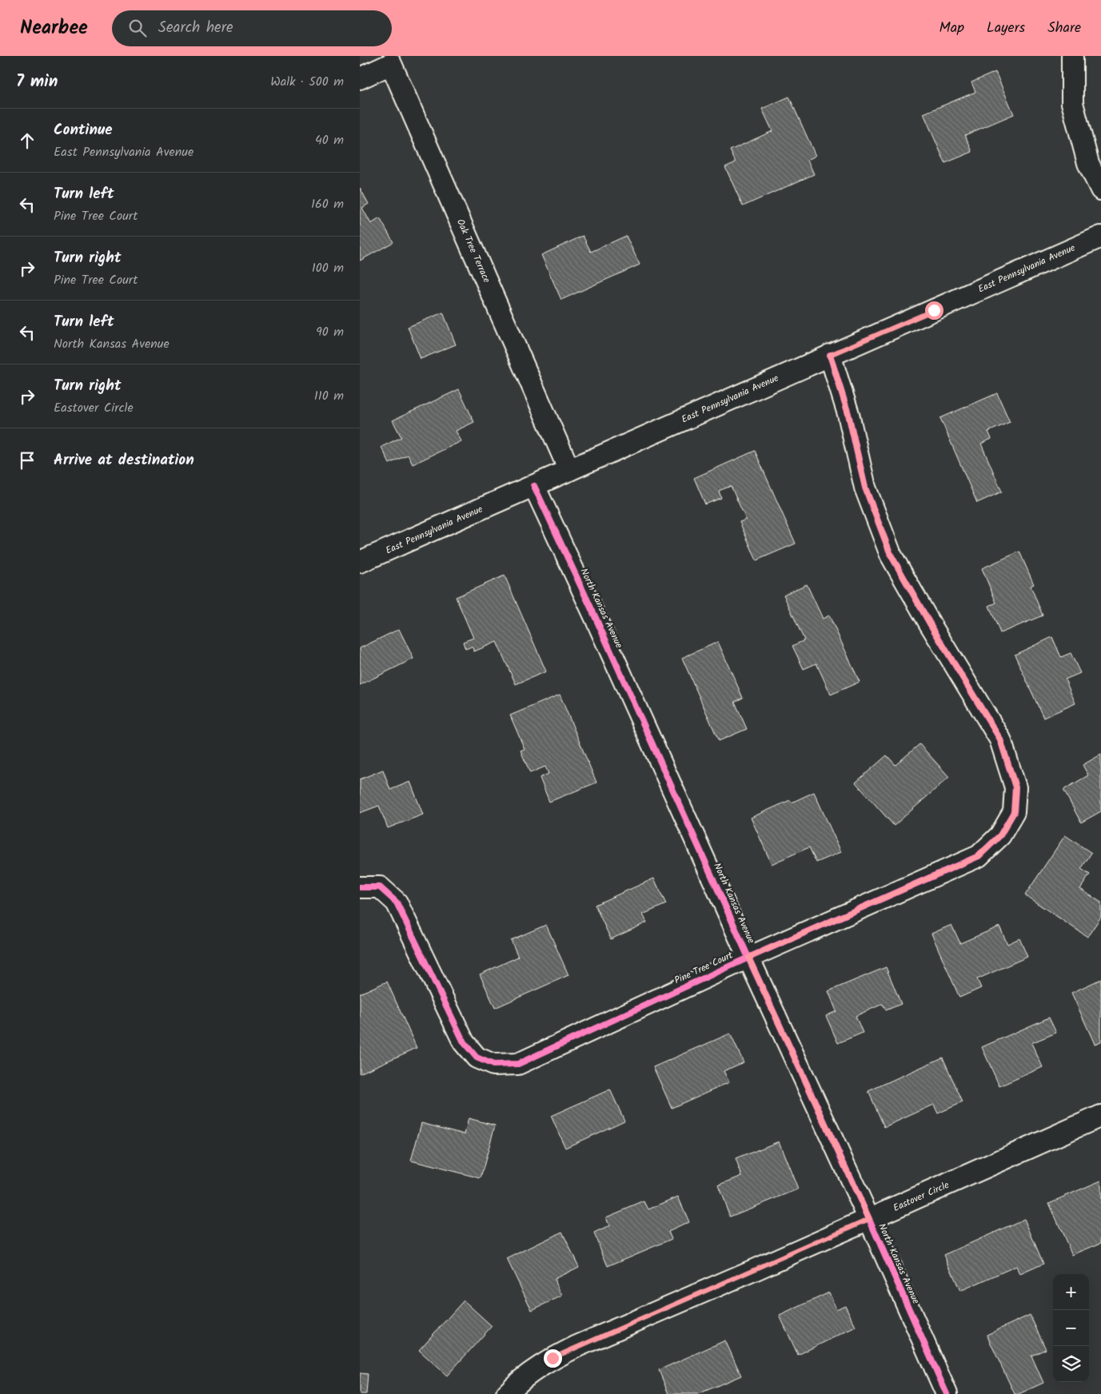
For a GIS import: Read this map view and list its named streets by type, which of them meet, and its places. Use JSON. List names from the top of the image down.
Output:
{
  "streets": {
    "street": [
      "Oak Tree Terrace",
      "East Pennsylvania Avenue",
      "North Kansas Avenue",
      "Pine Tree Court",
      "Eastover Circle"
    ]
  },
  "crossings": [
    ["Oak Tree Terrace", "East Pennsylvania Avenue"],
    ["East Pennsylvania Avenue", "North Kansas Avenue"],
    ["East Pennsylvania Avenue", "Pine Tree Court"],
    ["North Kansas Avenue", "Pine Tree Court"],
    ["North Kansas Avenue", "Eastover Circle"]
  ],
  "page": {
    "header": "Nearbee",
    "search": "Search here",
    "nav": ["Map", "Layers", "Share"],
    "heading": ["7 min", "Walk · 500 m"],
    "list": [
      ["Continue", "East Pennsylvania Avenue", "40 m"],
      ["Turn left", "Pine Tree Court", "160 m"],
      ["Turn right", "Pine Tree Court", "100 m"],
      ["Turn left", "North Kansas Avenue", "90 m"],
      ["Turn right", "Eastover Circle", "110 m"],
      "Arrive at destination"
    ],
    "map_buttons": ["+", "−"]
  }
}
